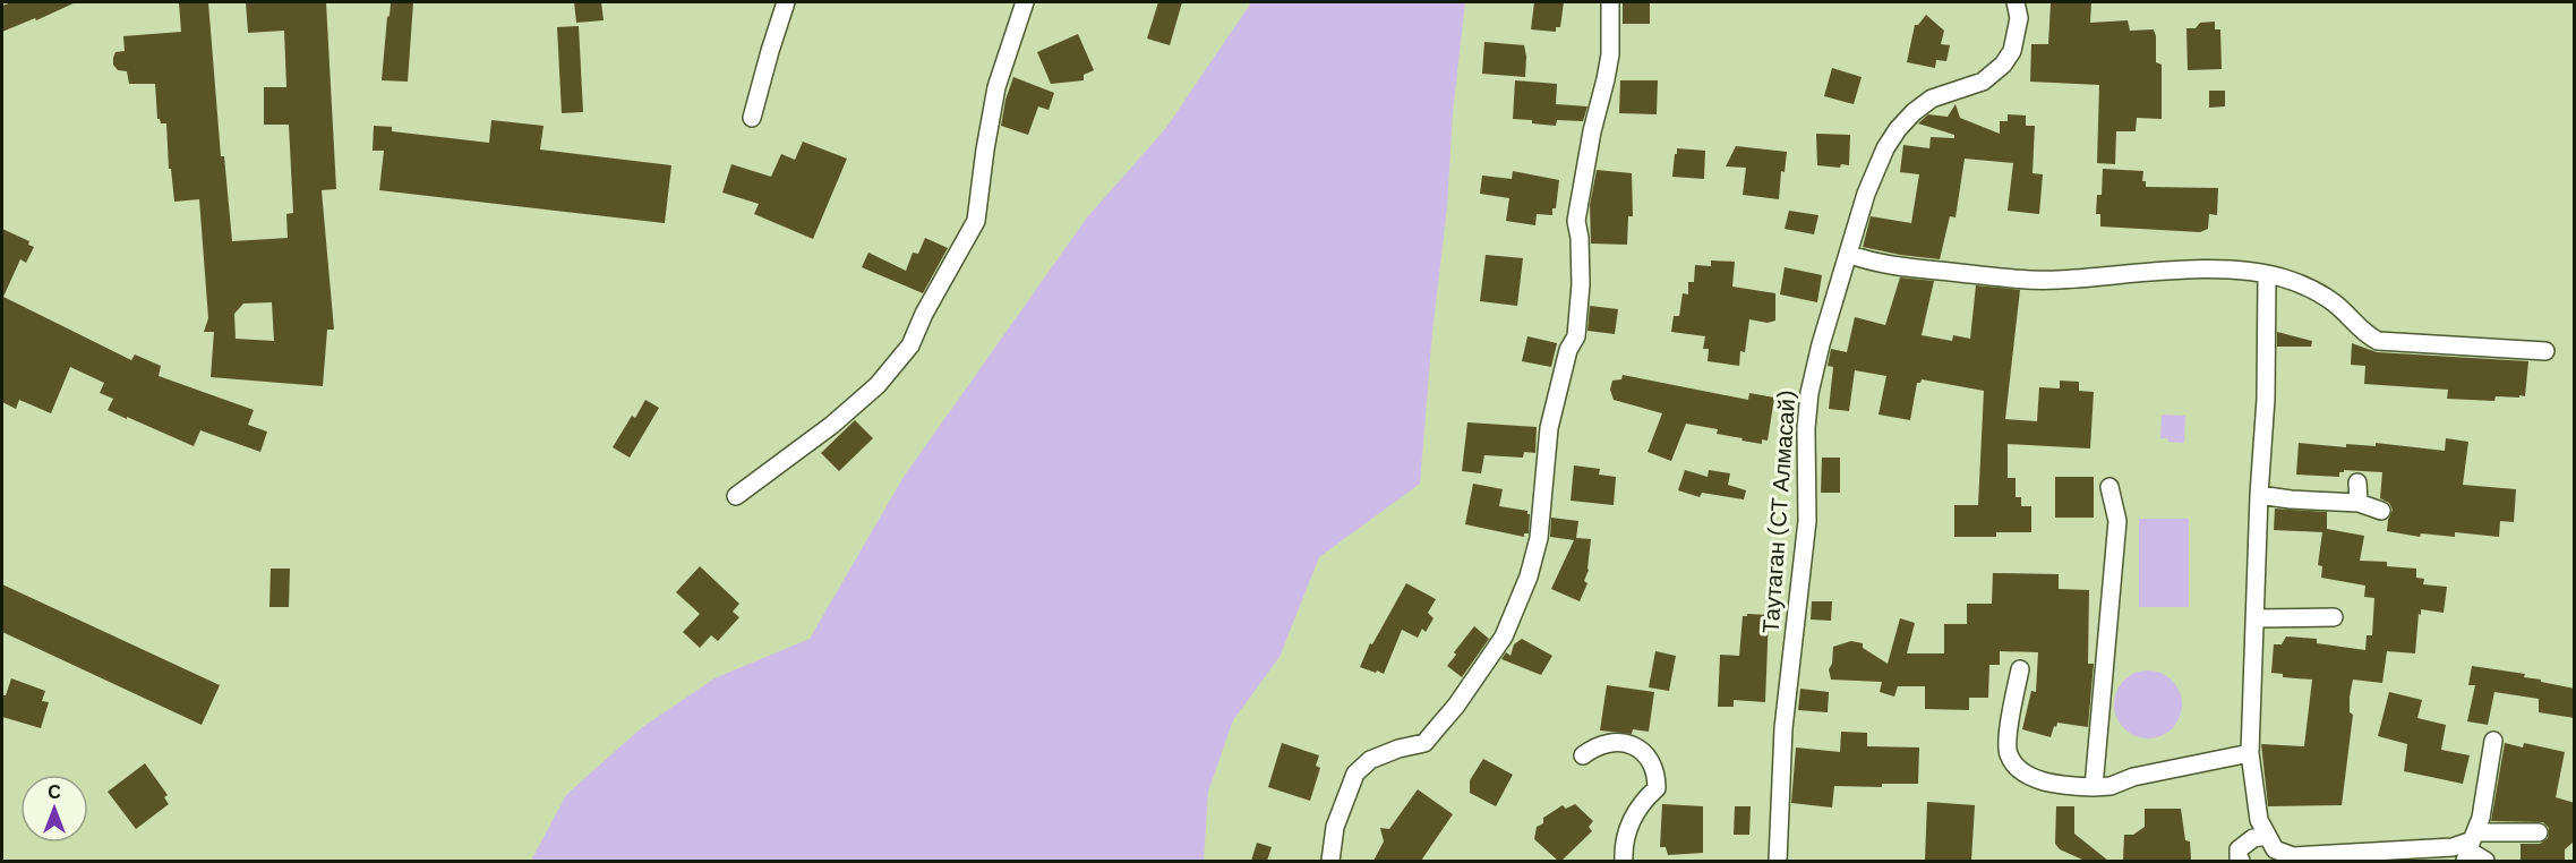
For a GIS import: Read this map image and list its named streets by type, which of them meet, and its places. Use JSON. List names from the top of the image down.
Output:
{
  "streets": {
    "street": ["Таутаган (СТ Алмасай)"]
  },
  "north": "top"
}
